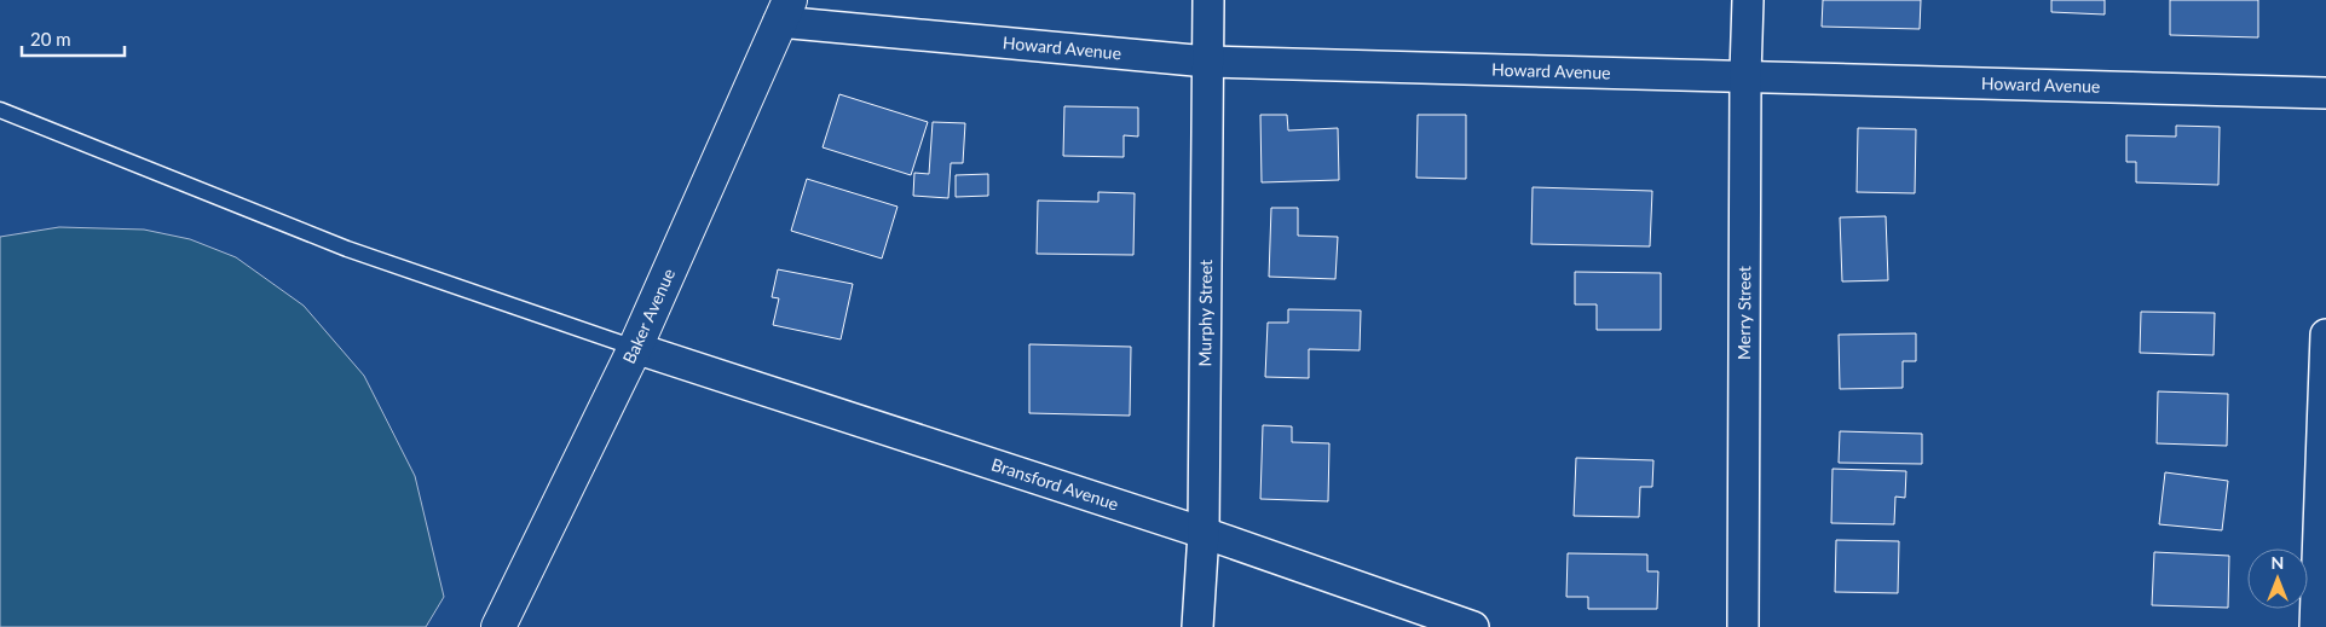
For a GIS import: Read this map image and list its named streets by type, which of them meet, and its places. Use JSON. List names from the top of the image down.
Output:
{
  "streets": {
    "street": [
      "Howard Avenue",
      "Merry Street",
      "Murphy Street",
      "Baker Avenue",
      "Bransford Avenue"
    ]
  },
  "crossings": [
    ["Howard Avenue", "Merry Street"],
    ["Howard Avenue", "Murphy Street"],
    ["Howard Avenue", "Baker Avenue"],
    ["Murphy Street", "Bransford Avenue"],
    ["Baker Avenue", "Bransford Avenue"]
  ],
  "scale_bar": "20 m",
  "north": "top"
}
